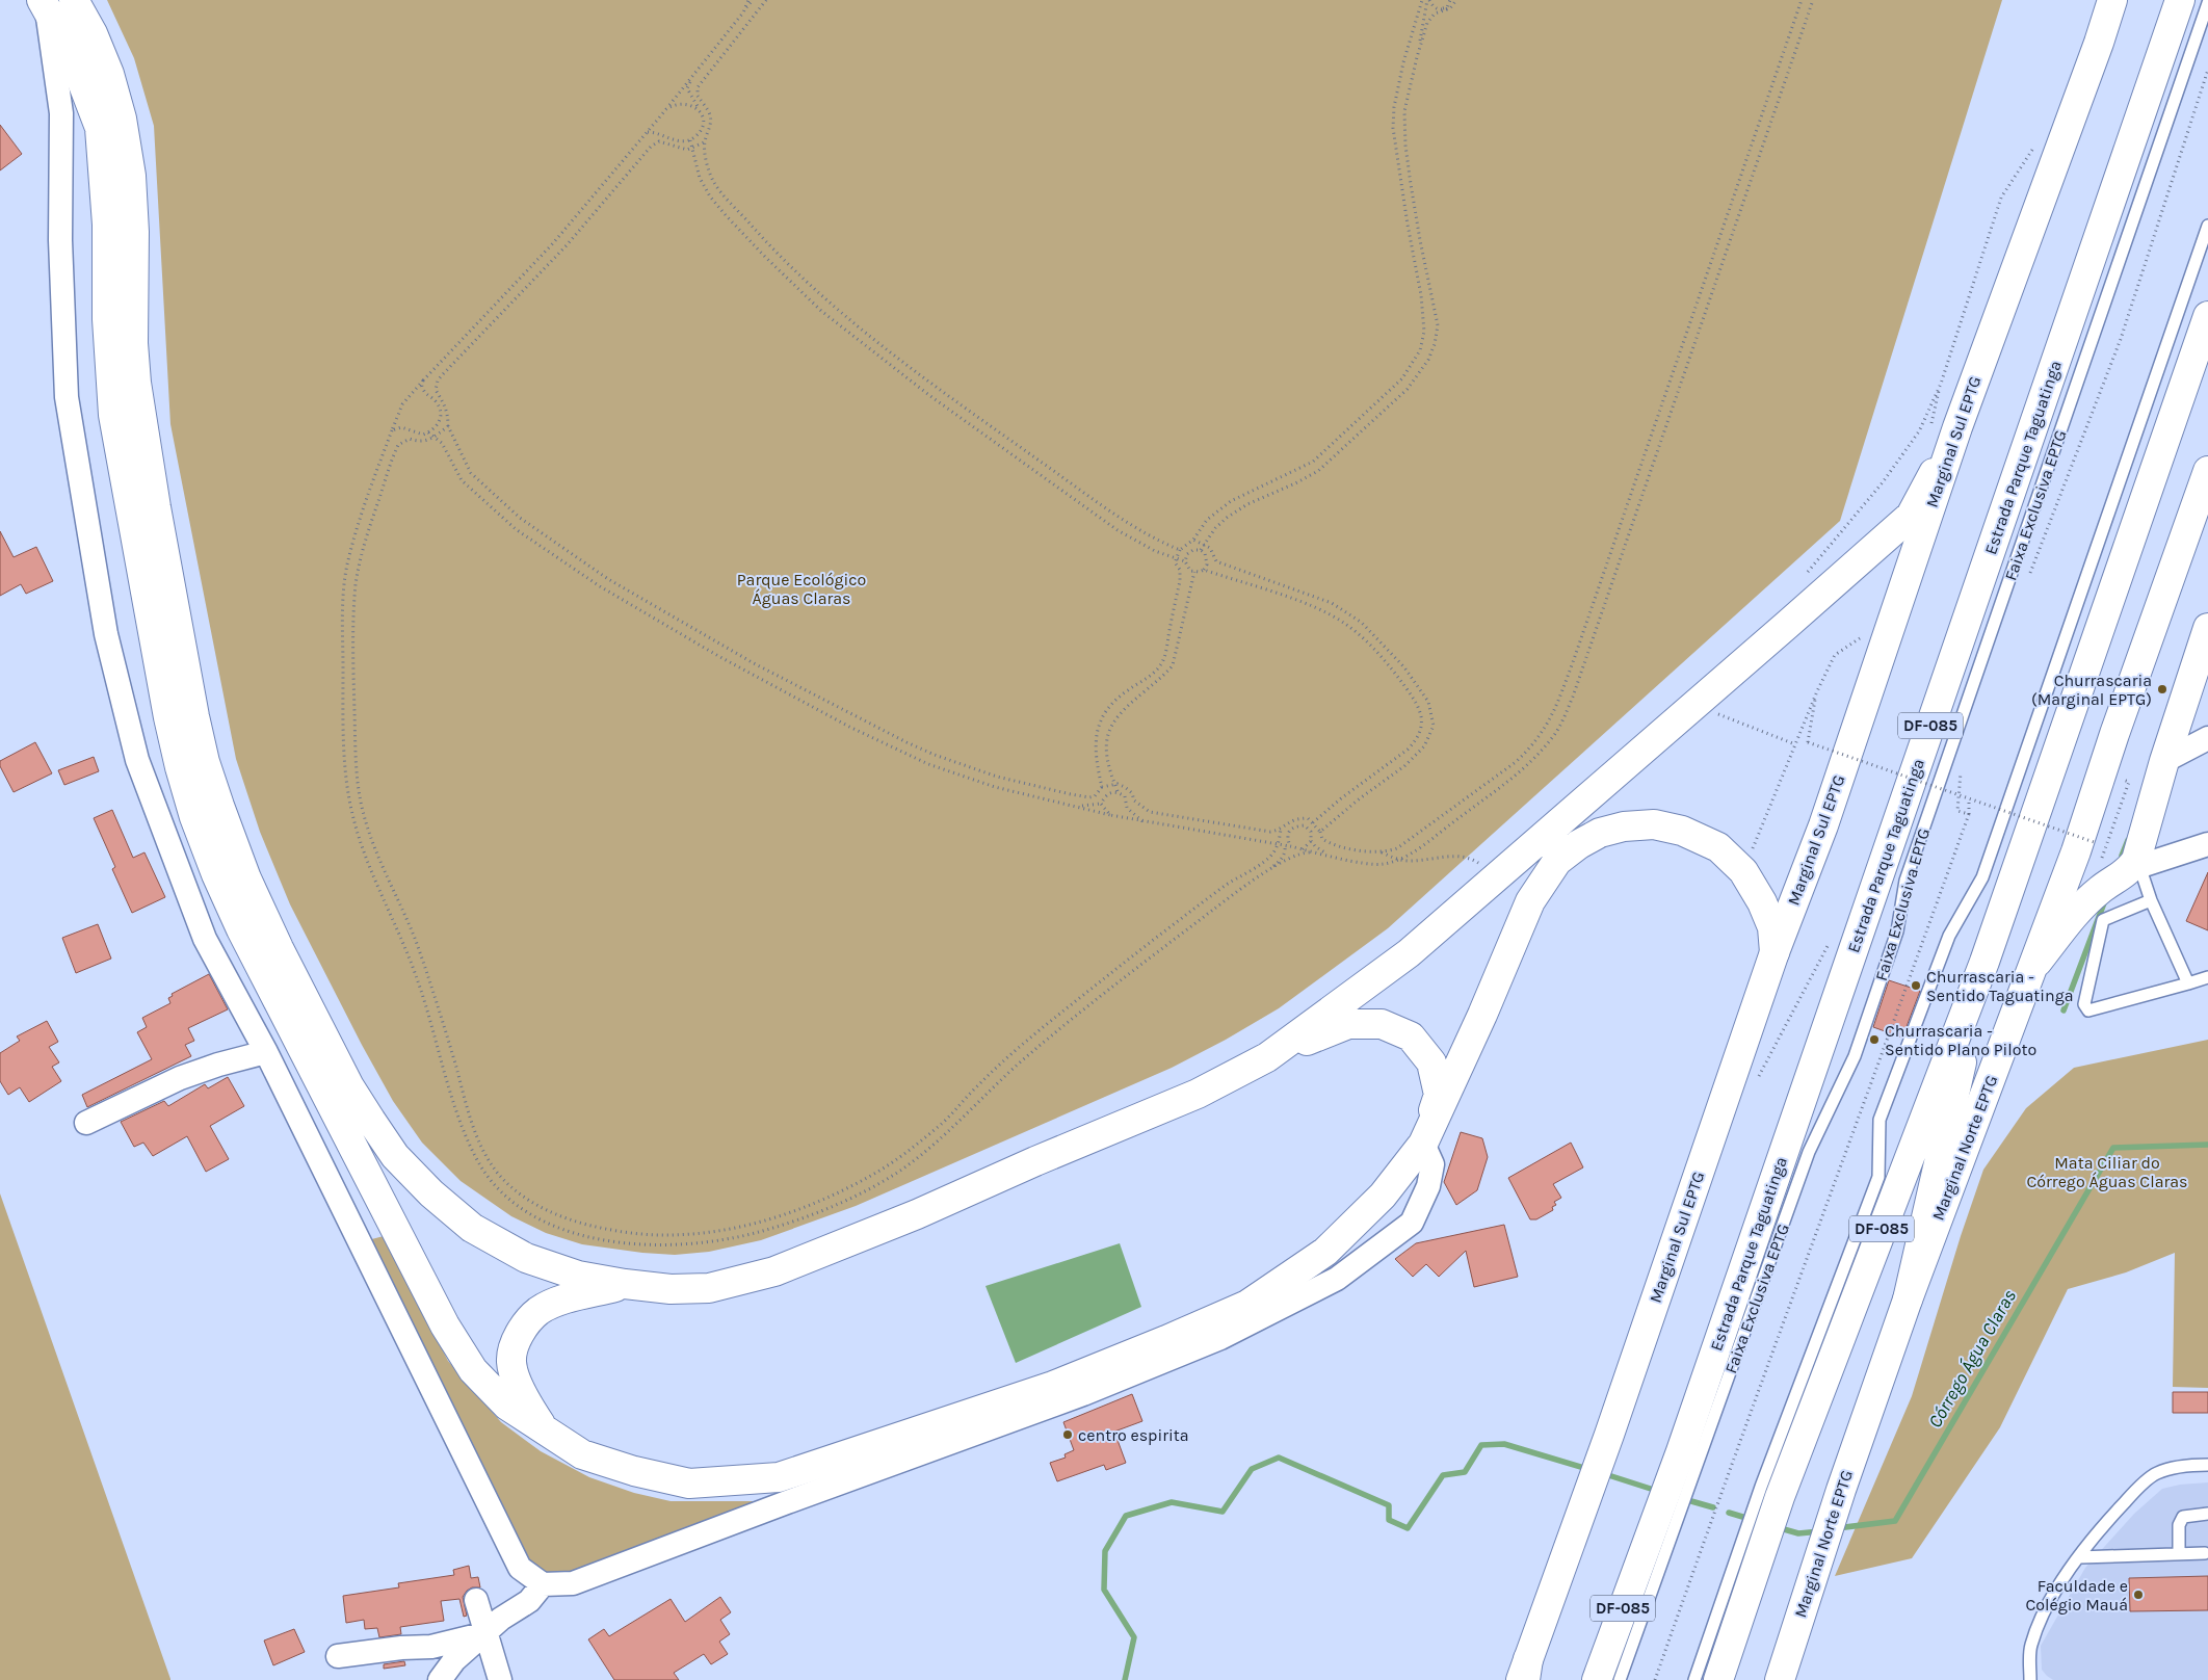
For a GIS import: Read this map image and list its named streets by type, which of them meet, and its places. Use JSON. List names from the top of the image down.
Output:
{
  "streets": {
    "main road": [
      "Marginal Sul EPTG",
      "Estrada Parque Taguatinga",
      "DF-085",
      "Marginal Norte EPTG"
    ],
    "lane": ["Faixa Exclusiva EPTG"]
  },
  "crossings": [
    ["Estrada Parque Taguatinga", "Faixa Exclusiva EPTG"]
  ],
  "water": ["Córrego Água Claras"],
  "parks": ["Parque Ecológico Águas Claras", "Mata Ciliar do Córrego Águas Claras"],
  "places": [
    "Churrascaria (Marginal EPTG)",
    "Churrascaria - Sentido Taguatinga",
    "Churrascaria - Sentido Plano Piloto",
    "centro espirita",
    "Faculdade e Colégio Mauá"
  ]
}
